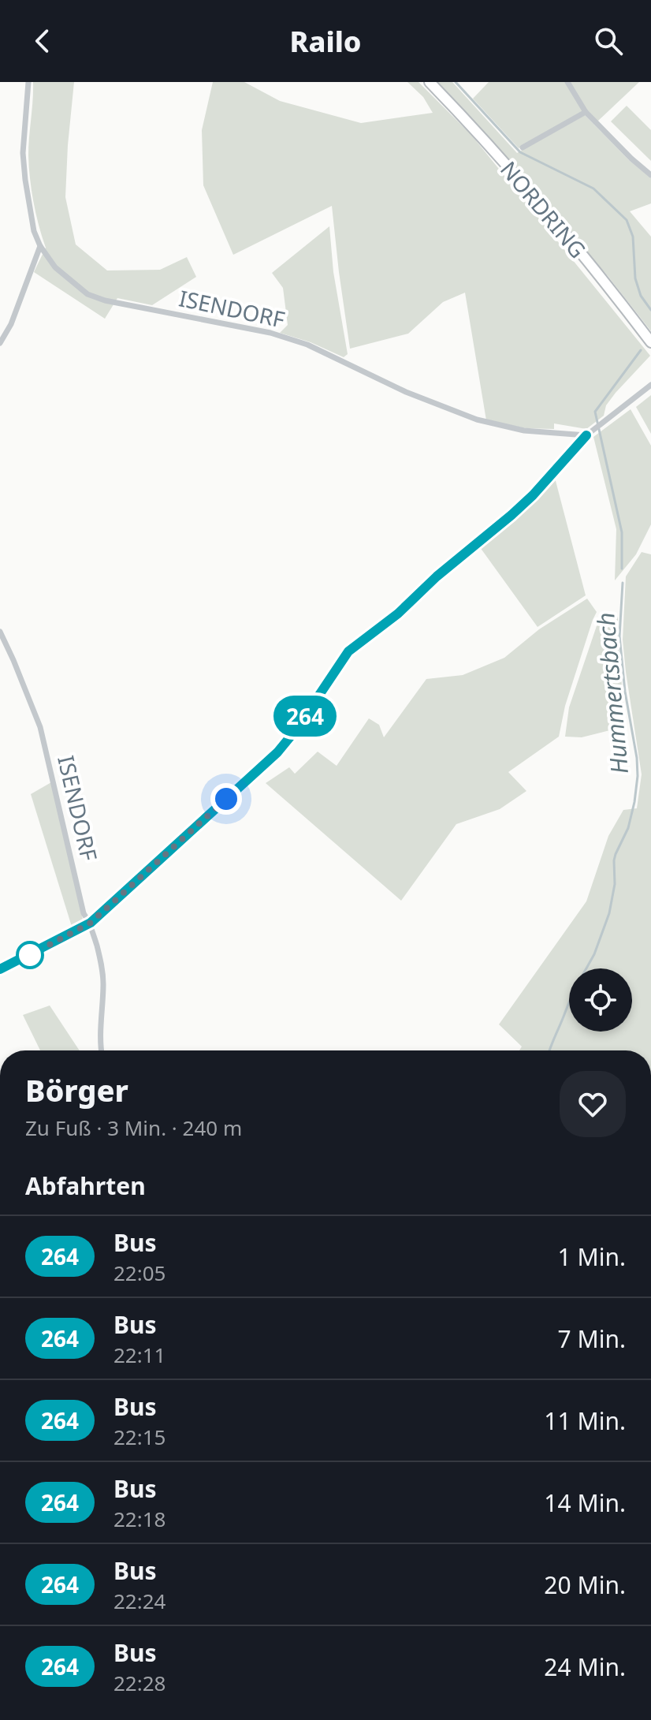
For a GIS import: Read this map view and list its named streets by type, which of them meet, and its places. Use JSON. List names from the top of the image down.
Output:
{
  "streets": {
    "main road": ["NORDRING"],
    "street": ["ISENDORF"]
  },
  "water": ["Hummertsbach"],
  "lines": ["bus line 264"],
  "page": {
    "header": "Railo",
    "on_map": "264",
    "heading": [
      ["Börger", "Zu Fuß · 3 Min. · 240 m"],
      "Abfahrten"
    ],
    "list": [
      {
        "mark": "264",
        "name": "Bus",
        "note": "22:05",
        "value": "1 Min."
      },
      {
        "mark": "264",
        "name": "Bus",
        "note": "22:11",
        "value": "7 Min."
      },
      {
        "mark": "264",
        "name": "Bus",
        "note": "22:15",
        "value": "11 Min."
      },
      {
        "mark": "264",
        "name": "Bus",
        "note": "22:18",
        "value": "14 Min."
      },
      {
        "mark": "264",
        "name": "Bus",
        "note": "22:24",
        "value": "20 Min."
      },
      {
        "mark": "264",
        "name": "Bus",
        "note": "22:28",
        "value": "24 Min."
      }
    ]
  }
}
